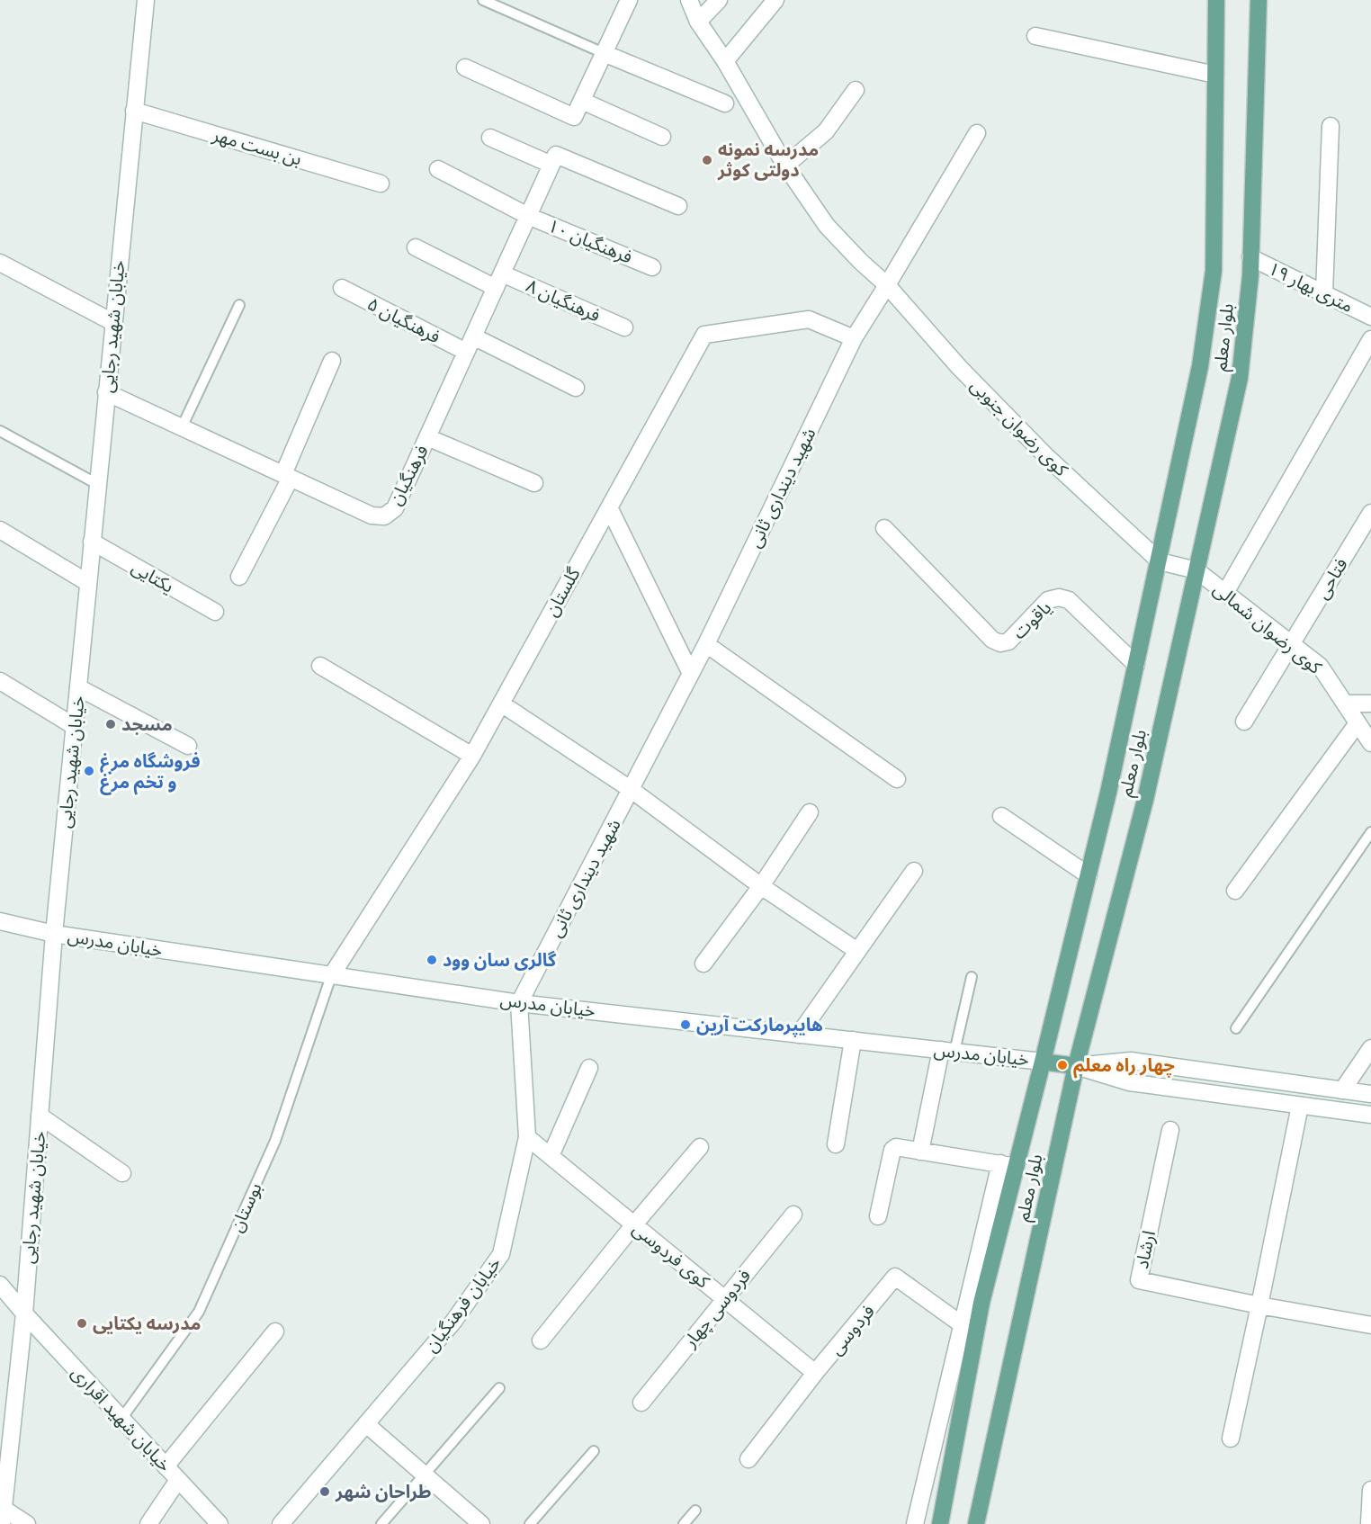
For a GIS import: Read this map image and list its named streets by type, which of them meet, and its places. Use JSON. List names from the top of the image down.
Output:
{
  "streets": {
    "main road": ["بلوار معلم"],
    "street": [
      "بن بست مهر",
      "فرهنگیان ۱۰",
      "۱۹ متری بهار",
      "فرهنگیان ۸",
      "فرهنگیان ۵",
      "خیابان شهید رجایی",
      "کوی رضوان جنوبی",
      "فرهنگیان",
      "شهید دینداری ثانی",
      "یکتایی",
      "فتاحی",
      "گلستان",
      "یاقوت",
      "کوی رضوان شمالی",
      "خیابان مدرس",
      "ارشاد",
      "کوی فردوسی",
      "خیابان فرهنگیان",
      "فردوسی چهار",
      "فردوسی",
      "خیابان شهید اقراری"
    ],
    "lane": ["بوستان"]
  },
  "crossings": [
    ["بن بست مهر", "خیابان شهید رجایی"],
    ["فرهنگیان ۱۰", "فرهنگیان"],
    ["۱۹ متری بهار", "بلوار معلم"],
    ["فرهنگیان ۸", "فرهنگیان"],
    ["فرهنگیان ۵", "فرهنگیان"],
    ["خیابان شهید رجایی", "فرهنگیان"],
    ["خیابان شهید رجایی", "یکتایی"],
    ["خیابان شهید رجایی", "خیابان مدرس"],
    ["خیابان شهید رجایی", "خیابان شهید اقراری"],
    ["بلوار معلم", "کوی رضوان جنوبی"],
    ["بلوار معلم", "یاقوت"],
    ["بلوار معلم", "کوی رضوان شمالی"],
    ["بلوار معلم", "خیابان مدرس"],
    ["بلوار معلم", "فردوسی"],
    ["کوی رضوان جنوبی", "شهید دینداری ثانی"],
    ["شهید دینداری ثانی", "گلستان"],
    ["شهید دینداری ثانی", "خیابان مدرس"],
    ["شهید دینداری ثانی", "خیابان فرهنگیان"],
    ["فتاحی", "کوی رضوان شمالی"],
    ["گلستان", "خیابان مدرس"],
    ["گلستان", "بوستان"],
    ["خیابان مدرس", "بوستان"],
    ["خیابان مدرس", "خیابان فرهنگیان"],
    ["بوستان", "خیابان شهید اقراری"],
    ["کوی فردوسی", "خیابان فرهنگیان"],
    ["کوی فردوسی", "فردوسی چهار"],
    ["کوی فردوسی", "فردوسی"]
  ],
  "places": [
    "مدرسه نمونه دولتی کوثر",
    "مسجد",
    "فروشگاه مرغ و تخم مرغ",
    "گالری سان وود",
    "هایپرمارکت آرین",
    "چهار راه معلم",
    "مدرسه یکتایی",
    "طراحان شهر"
  ]
}
